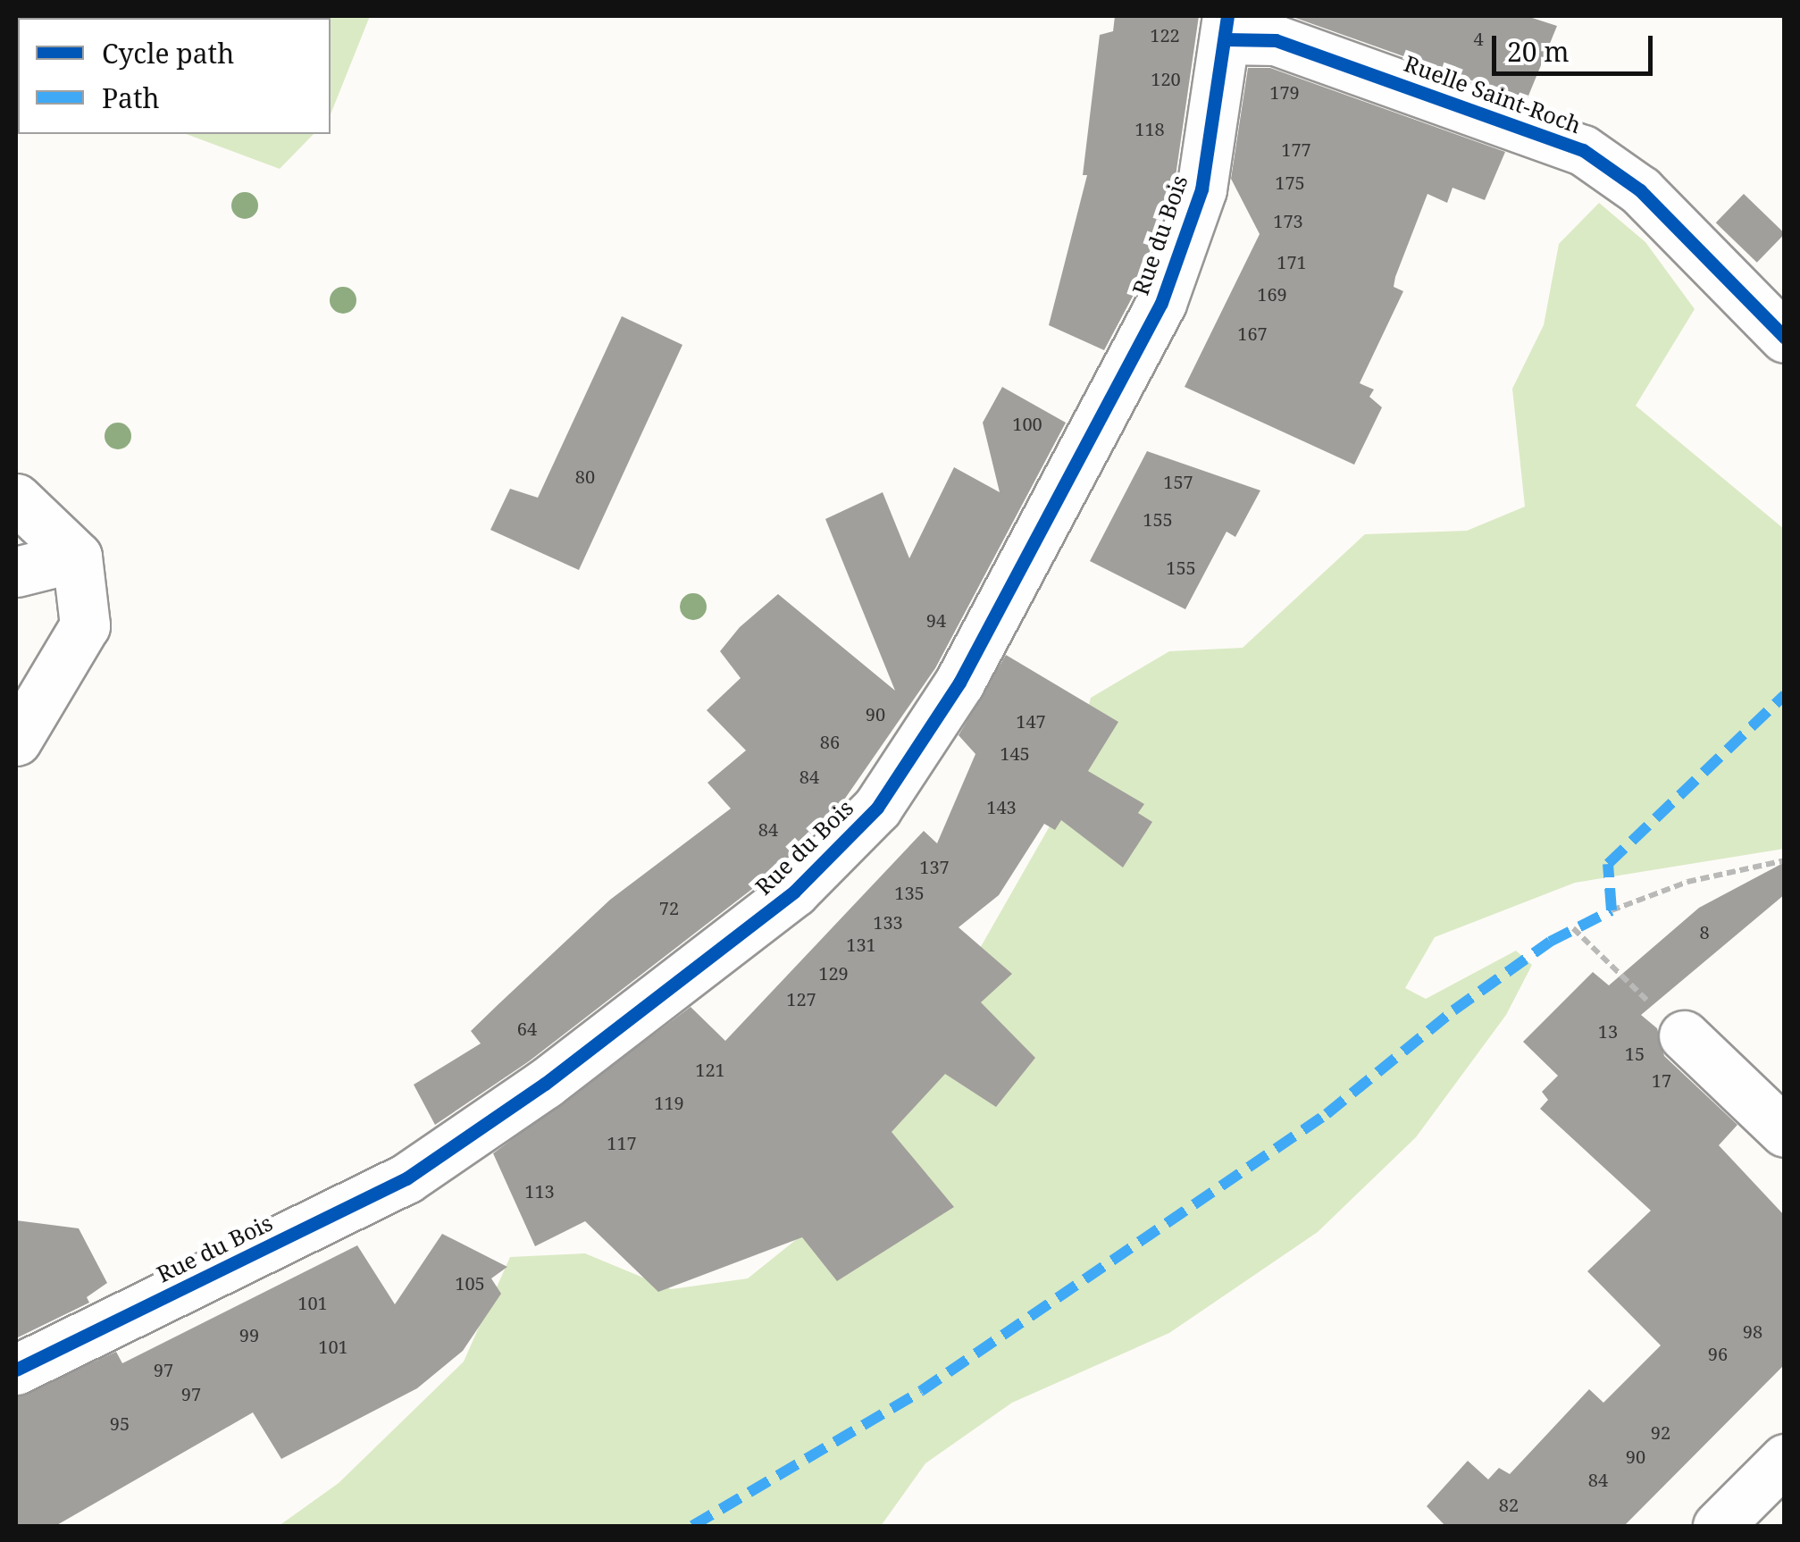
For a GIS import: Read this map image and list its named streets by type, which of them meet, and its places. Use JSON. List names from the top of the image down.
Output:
{
  "streets": {
    "street": ["Ruelle Saint-Roch", "Rue du Bois"]
  },
  "crossings": [
    ["Ruelle Saint-Roch", "Rue du Bois"]
  ],
  "house_numbers": [
    "122",
    "4",
    "120",
    "179",
    "118",
    "177",
    "175",
    "173",
    "171",
    "169",
    "167",
    "100",
    "80",
    "157",
    "155",
    "155",
    "94",
    "90",
    "147",
    "86",
    "145",
    "84",
    "143",
    "84",
    "137",
    "135",
    "72",
    "133",
    "8",
    "131",
    "129",
    "127",
    "64",
    "13",
    "15",
    "121",
    "17",
    "119",
    "117",
    "113",
    "105",
    "101",
    "98",
    "99",
    "101",
    "96",
    "97",
    "97",
    "95",
    "92",
    "90",
    "84",
    "82"
  ],
  "legend": ["Cycle path", "Path"],
  "scale_bar": "20 m"
}
